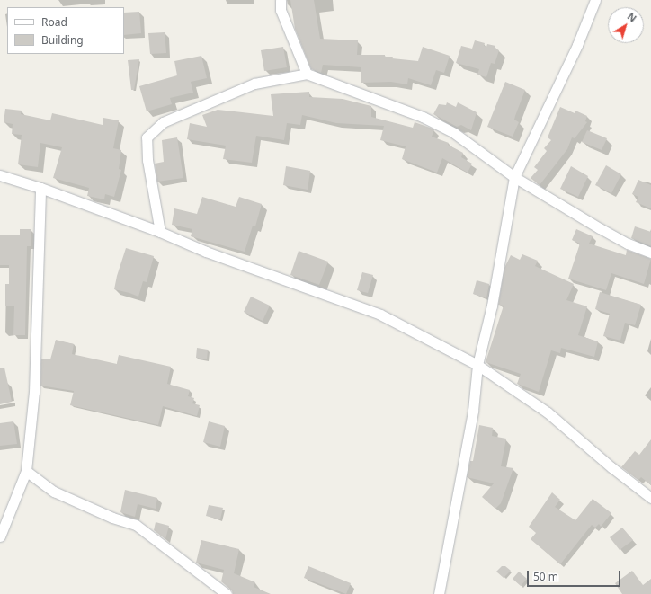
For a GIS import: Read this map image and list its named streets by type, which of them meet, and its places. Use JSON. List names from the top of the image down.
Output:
{
  "legend": ["Road", "Building"],
  "scale_bar": "50 m",
  "north": "top right"
}
